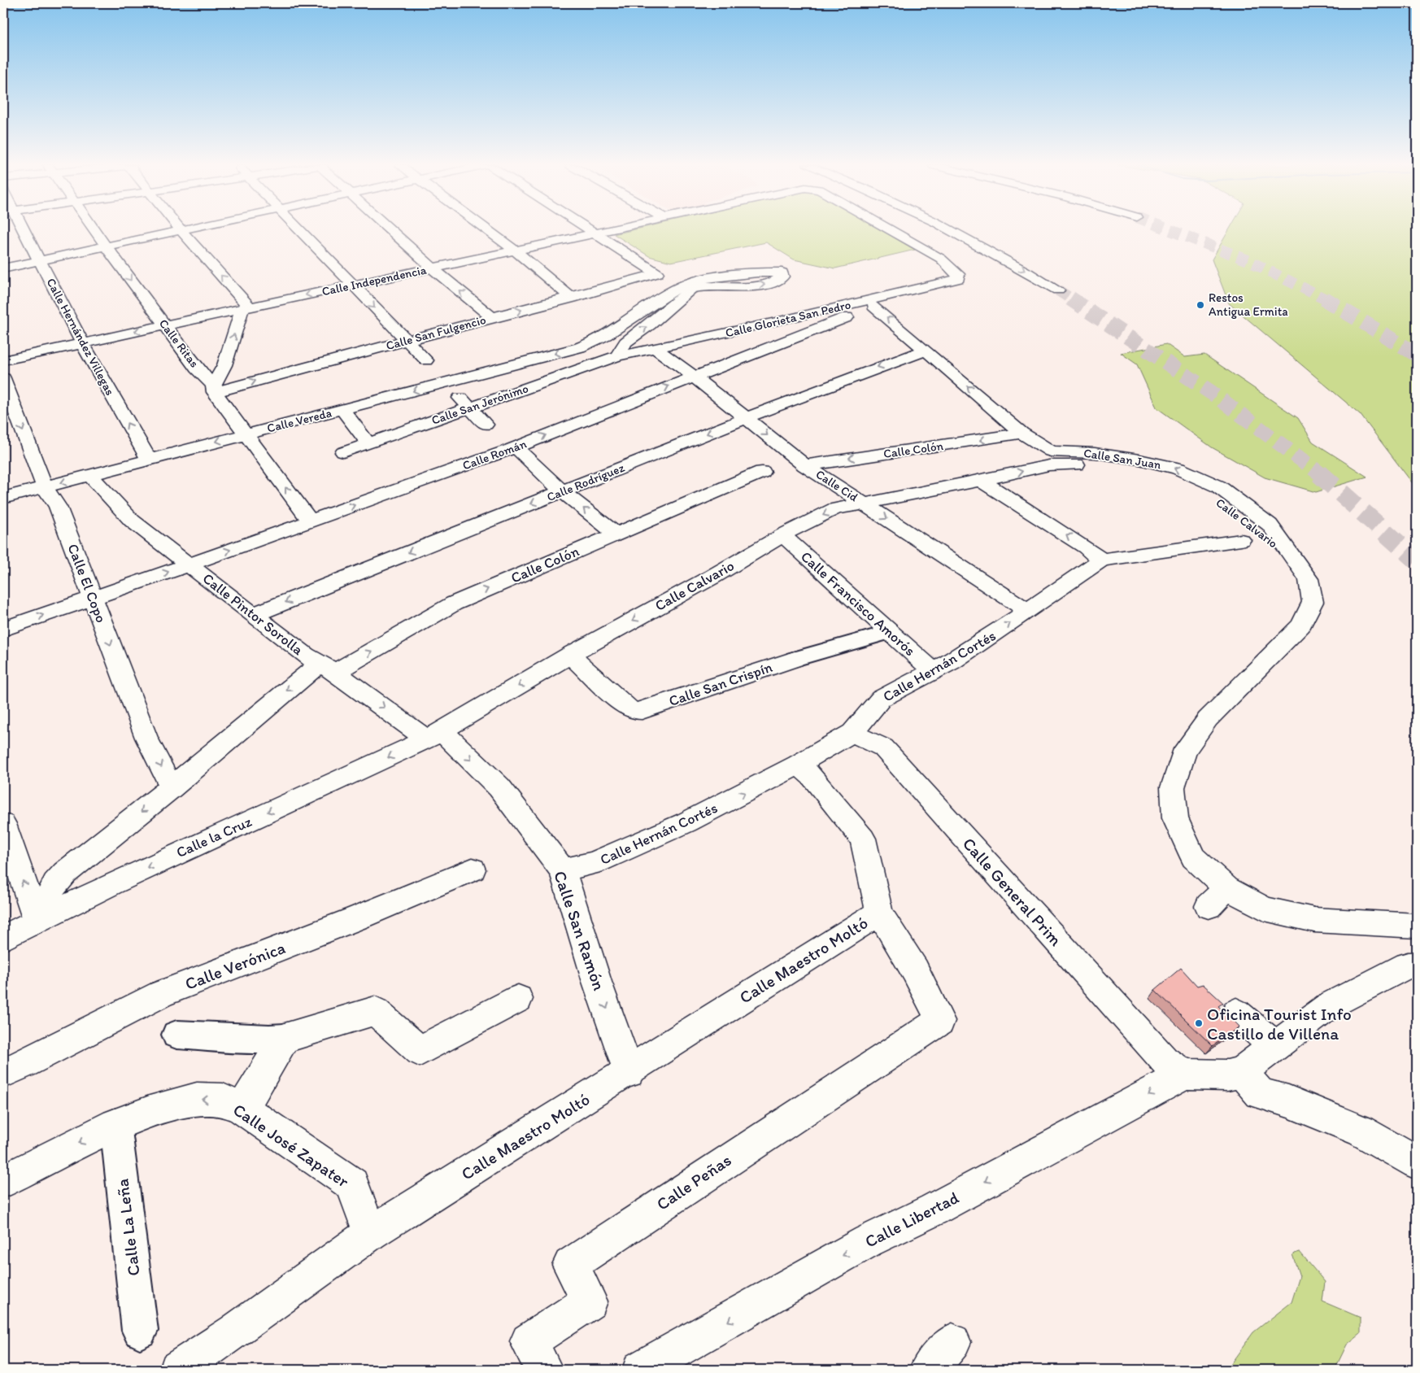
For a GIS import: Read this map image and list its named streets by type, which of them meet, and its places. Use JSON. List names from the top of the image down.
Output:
{
  "streets": {
    "main road": [
      "Calle Independencia",
      "Calle Glorieta San Pedro",
      "Calle San Fulgencio",
      "Calle Hernández Villegas",
      "Calle Ritas",
      "Calle San Jerónimo",
      "Calle Vereda",
      "Calle Colón",
      "Calle Román",
      "Calle San Juan",
      "Calle Rodríguez",
      "Calle Cid",
      "Calle Calvario",
      "Calle El Copo",
      "Calle Francisco Amorós",
      "Calle Pintor Sorolla",
      "Calle Hernán Cortés",
      "Calle San Crispín",
      "Calle la Cruz",
      "Calle General Prim",
      "Calle San Ramón",
      "Calle Maestro Moltó",
      "Calle Verónica",
      "Calle José Zapater",
      "Calle Peñas",
      "Calle Libertad"
    ],
    "street": ["Calle La Leña"]
  },
  "crossings": [
    ["Calle Independencia", "Calle Glorieta San Pedro"],
    ["Calle Independencia", "Calle San Fulgencio"],
    ["Calle Independencia", "Calle Hernández Villegas"],
    ["Calle Independencia", "Calle Ritas"],
    ["Calle Glorieta San Pedro", "Calle San Jerónimo"],
    ["Calle Glorieta San Pedro", "Calle Román"],
    ["Calle Glorieta San Pedro", "Calle Cid"],
    ["Calle San Fulgencio", "Calle Ritas"],
    ["Calle Hernández Villegas", "Calle Vereda"],
    ["Calle Ritas", "Calle Vereda"],
    ["Calle Ritas", "Calle Román"],
    ["Calle Vereda", "Calle El Copo"],
    ["Calle Vereda", "Calle Pintor Sorolla"],
    ["Calle Colón", "Calle Cid"],
    ["Calle Colón", "Calle El Copo"],
    ["Calle Colón", "Calle Pintor Sorolla"],
    ["Calle Colón", "Calle la Cruz"],
    ["Calle Román", "Calle Cid"],
    ["Calle Román", "Calle El Copo"],
    ["Calle Román", "Calle Pintor Sorolla"],
    ["Calle San Juan", "Calle Calvario"],
    ["Calle Rodríguez", "Calle Cid"],
    ["Calle Rodríguez", "Calle Pintor Sorolla"],
    ["Calle Cid", "Calle Calvario"],
    ["Calle Cid", "Calle Hernán Cortés"],
    ["Calle Calvario", "Calle Francisco Amorós"],
    ["Calle Calvario", "Calle Pintor Sorolla"],
    ["Calle Calvario", "Calle San Crispín"],
    ["Calle Calvario", "Calle la Cruz"],
    ["Calle Calvario", "Calle San Ramón"],
    ["Calle Francisco Amorós", "Calle Hernán Cortés"],
    ["Calle Francisco Amorós", "Calle San Crispín"],
    ["Calle Pintor Sorolla", "Calle la Cruz"],
    ["Calle Pintor Sorolla", "Calle San Ramón"],
    ["Calle Hernán Cortés", "Calle General Prim"],
    ["Calle Hernán Cortés", "Calle San Ramón"],
    ["Calle la Cruz", "Calle San Ramón"],
    ["Calle General Prim", "Calle Libertad"],
    ["Calle San Ramón", "Calle Maestro Moltó"],
    ["Calle Maestro Moltó", "Calle José Zapater"],
    ["Calle Maestro Moltó", "Calle Peñas"],
    ["Calle José Zapater", "Calle La Leña"]
  ],
  "one_way": [
    "Calle San Fulgencio",
    "Calle Vereda",
    "Calle Román",
    "Calle San Juan",
    "Calle Rodríguez",
    "Calle El Copo",
    "Calle Hernán Cortés",
    "Calle la Cruz",
    "Calle San Ramón",
    "Calle José Zapater",
    "Calle Libertad"
  ],
  "places": ["Restos Antigua Ermita", "Oficina Tourist Info Castillo de Villena"]
}
